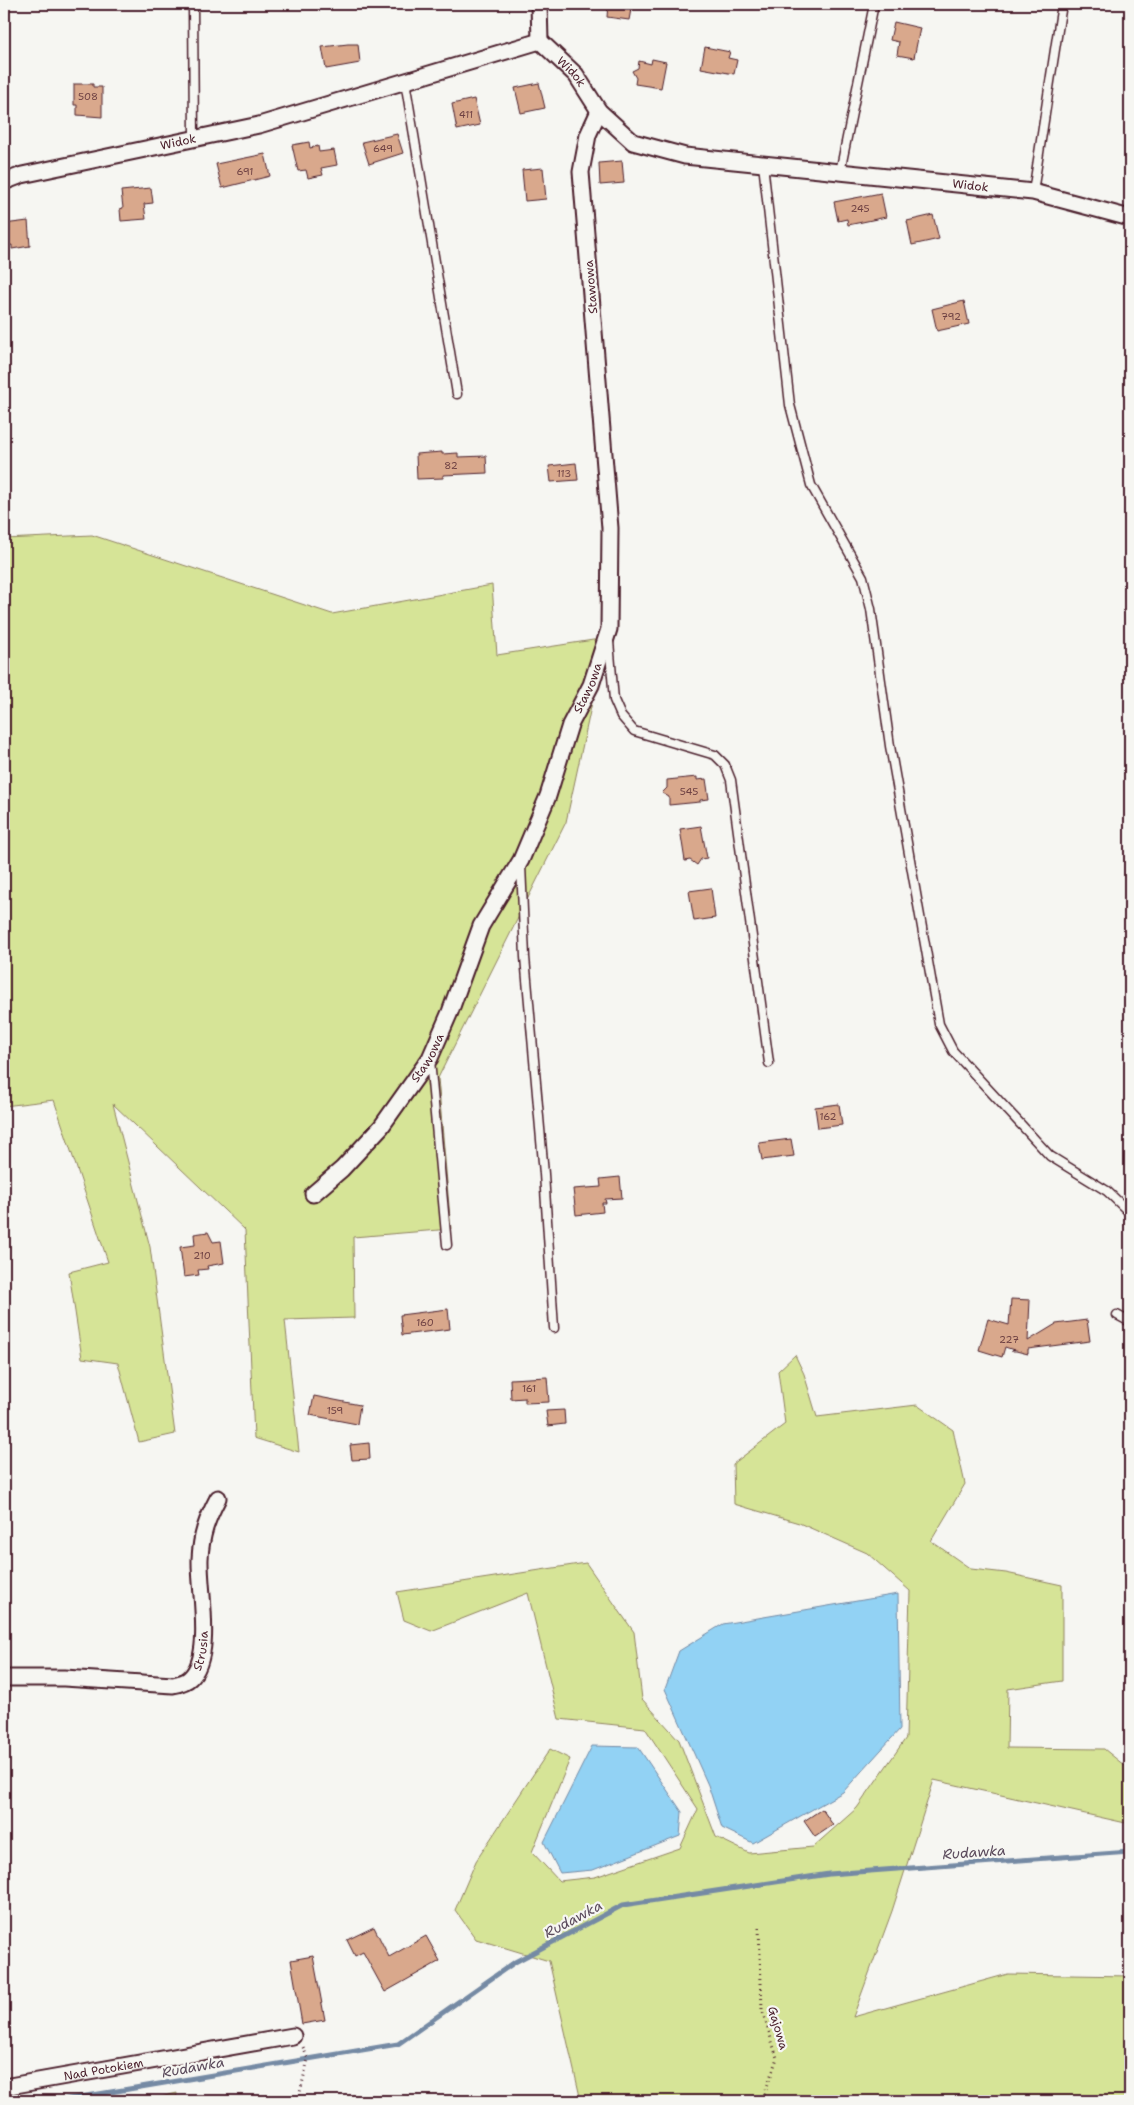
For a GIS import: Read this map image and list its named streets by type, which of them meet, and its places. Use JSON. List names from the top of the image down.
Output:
{
  "streets": {
    "street": [
      "Widok",
      "Stawowa",
      "Strusia",
      "Nad Potokiem"
    ],
    "path": ["Gajowa"]
  },
  "crossings": [
    ["Widok", "Stawowa"]
  ],
  "water": ["Rudawka"],
  "house_numbers": [
    "508",
    "411",
    "649",
    "691",
    "245",
    "792",
    "82",
    "113",
    "545",
    "162",
    "210",
    "160",
    "227",
    "161",
    "159"
  ]
}
